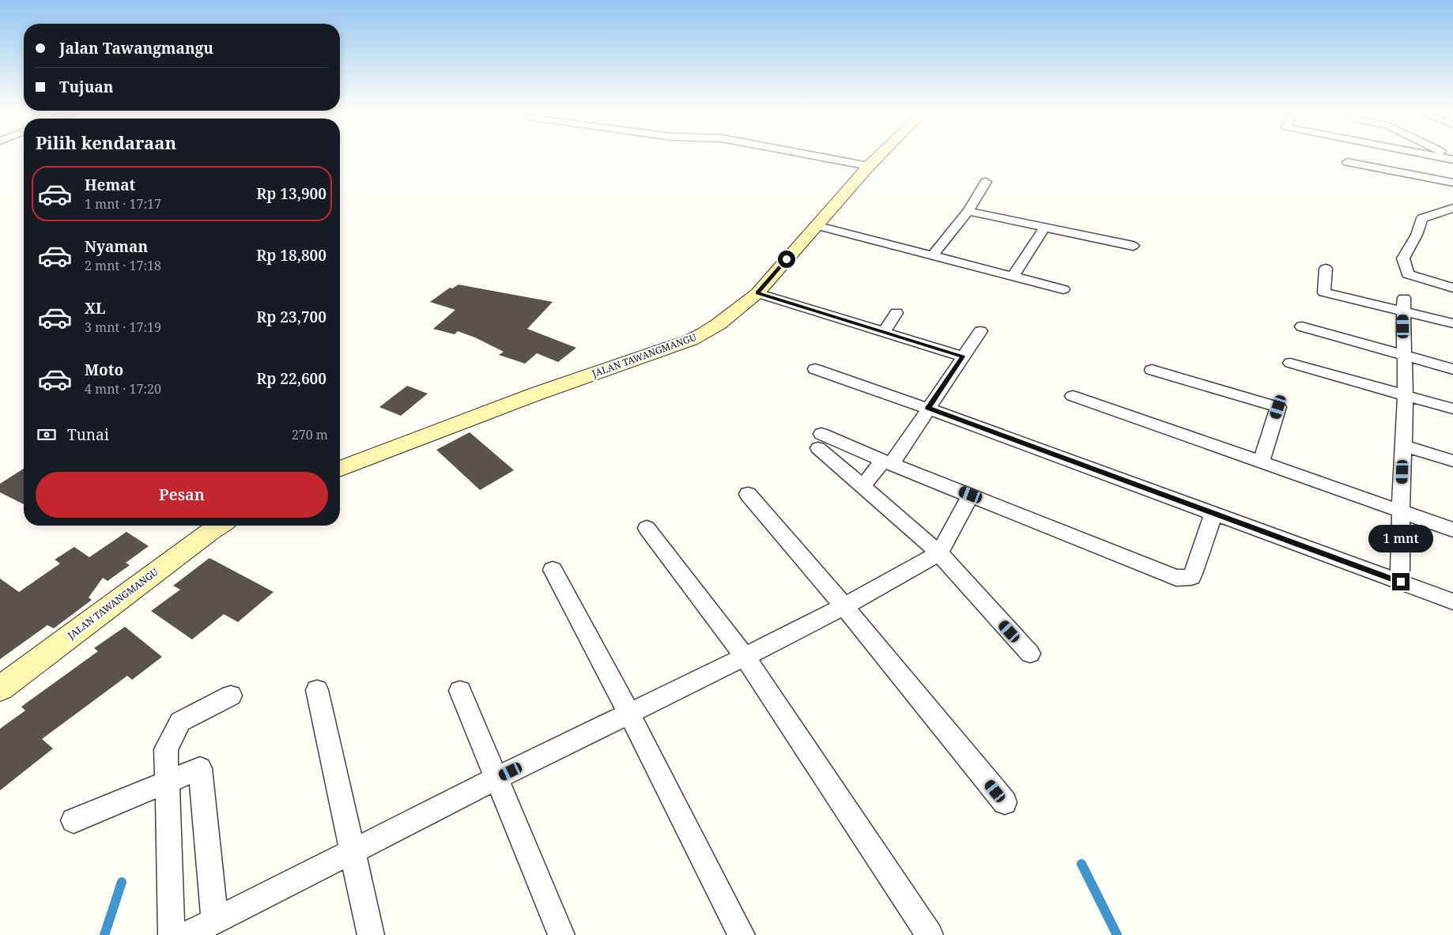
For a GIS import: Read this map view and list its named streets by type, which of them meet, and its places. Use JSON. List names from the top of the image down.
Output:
{
  "streets": {
    "main road": ["JALAN TAWANGMANGU"]
  },
  "page": {
    "banner": ["Jalan Tawangmangu", "Tujuan"],
    "heading": "Pilih kendaraan",
    "list": [
      {
        "name": "Hemat",
        "note": "1 mnt · 17:17",
        "value": "Rp 13,900"
      },
      {
        "name": "Nyaman",
        "note": "2 mnt · 17:18",
        "value": "Rp 18,800"
      },
      {
        "name": "XL",
        "note": "3 mnt · 17:19",
        "value": "Rp 23,700"
      },
      {
        "name": "Moto",
        "note": "4 mnt · 17:20",
        "value": "Rp 22,600"
      }
    ],
    "pay": ["Tunai", "270 m"],
    "buttons": "Pesan",
    "bubble": "1 mnt"
  }
}
